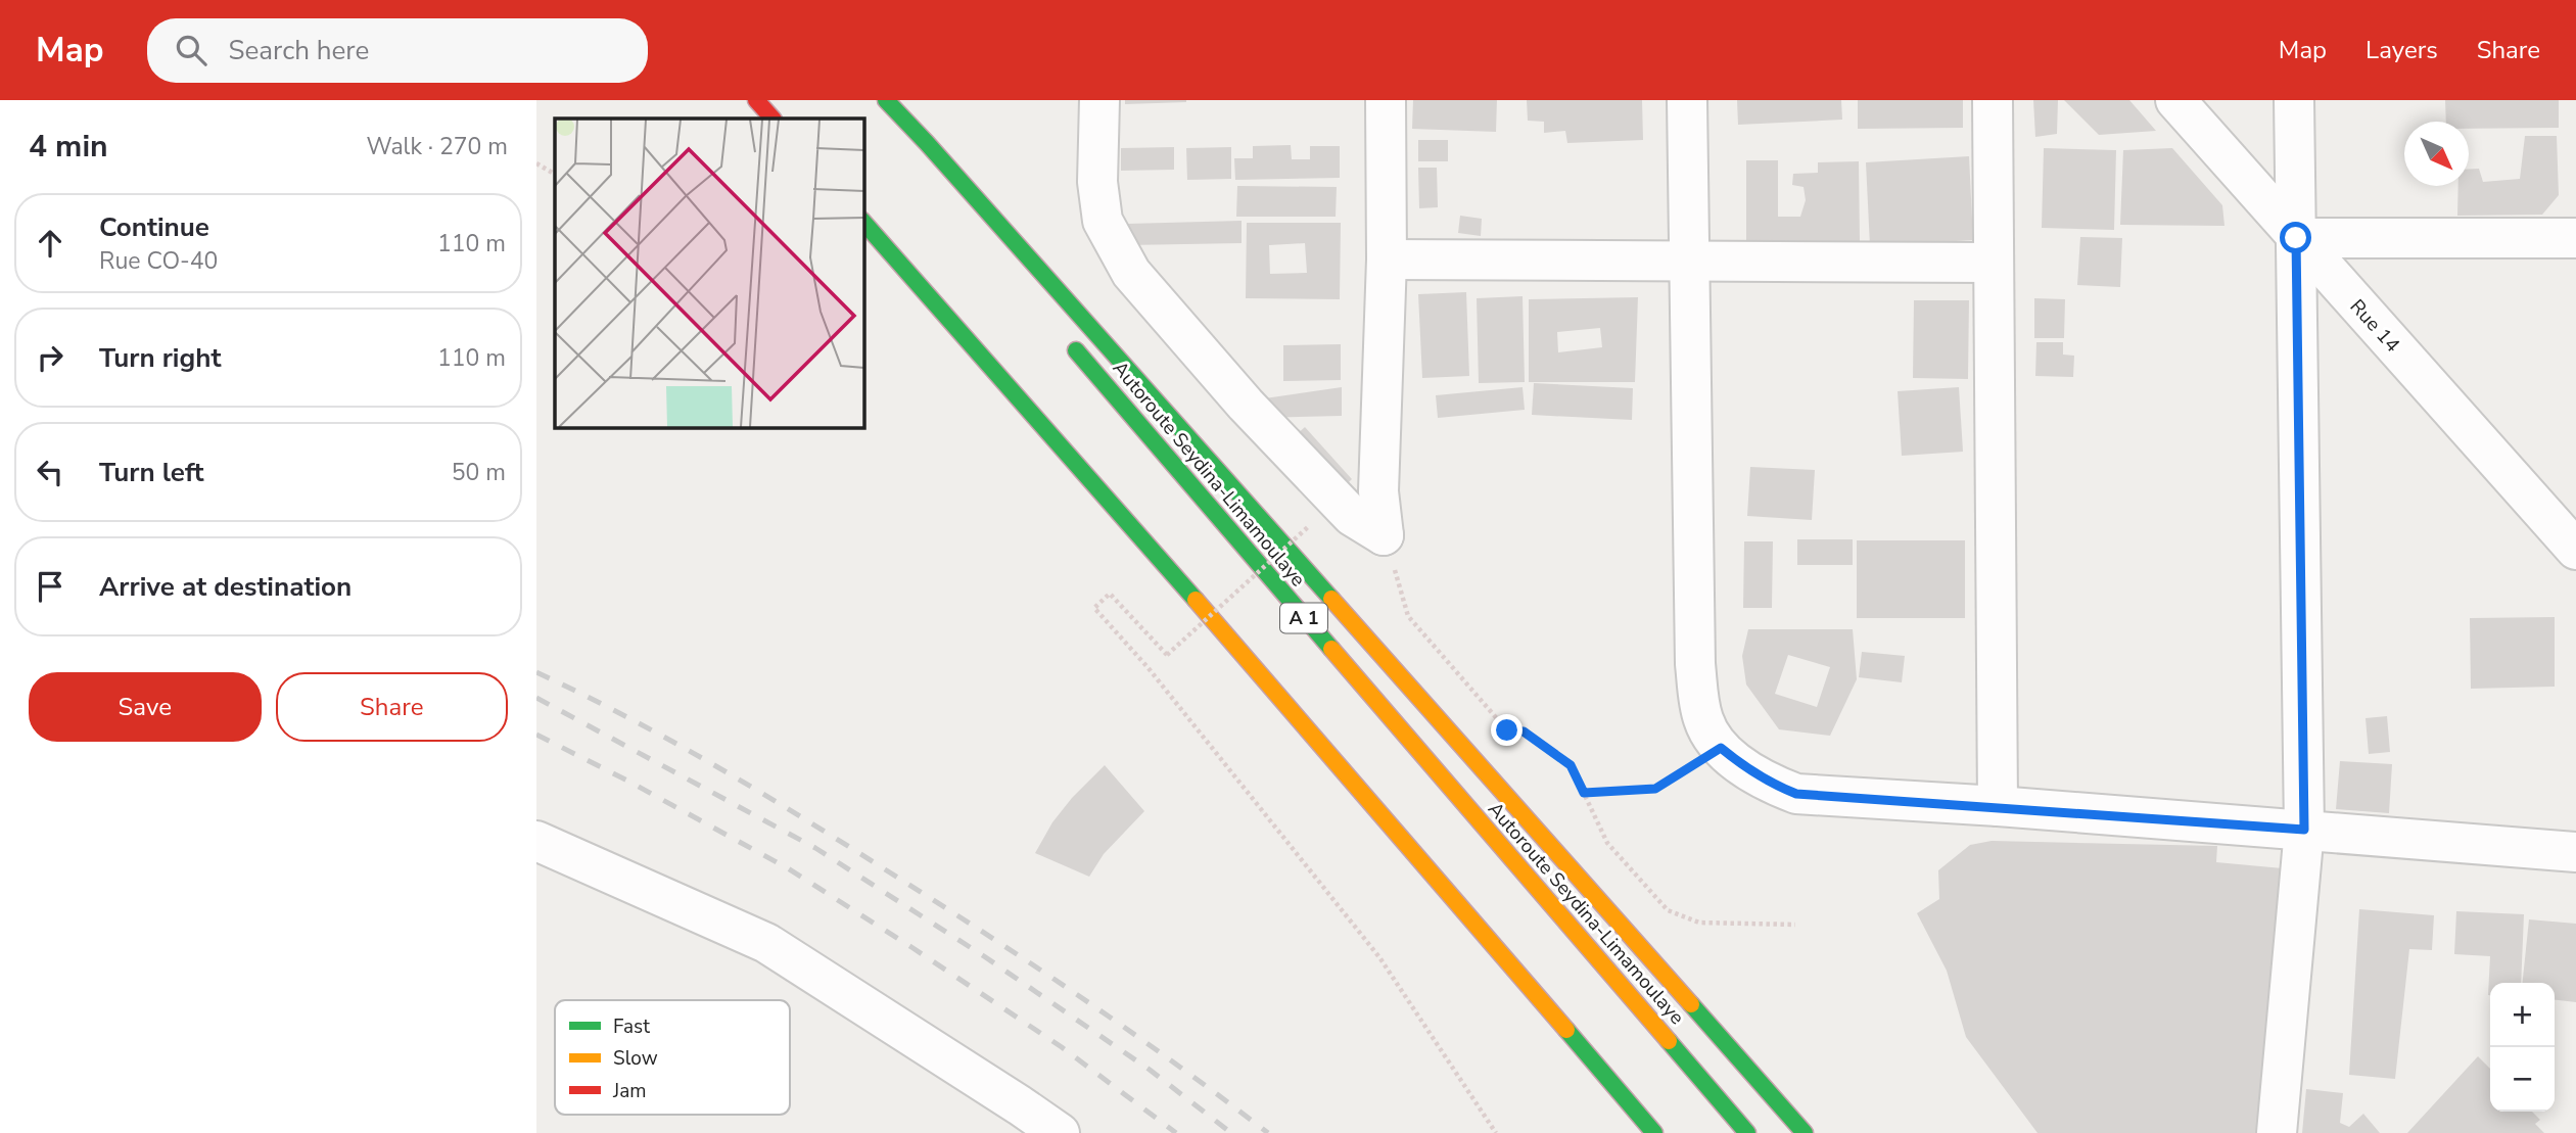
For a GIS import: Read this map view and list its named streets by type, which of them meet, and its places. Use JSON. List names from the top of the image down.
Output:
{
  "streets": {
    "highway": ["Autoroute Seydina-Limamoulaye", "A 1"],
    "street": ["Rue 14"]
  },
  "legend": ["Fast", "Slow", "Jam"],
  "north": "bottom right",
  "page": {
    "header": "Map",
    "search": "Search here",
    "nav": ["Map", "Layers", "Share"],
    "heading": ["4 min", "Walk · 270 m"],
    "list": [
      ["Continue", "Rue CO-40", "110 m"],
      ["Turn right", "110 m"],
      ["Turn left", "50 m"],
      "Arrive at destination"
    ],
    "buttons": ["Save", "Share"],
    "map_buttons": ["+", "−"]
  }
}
